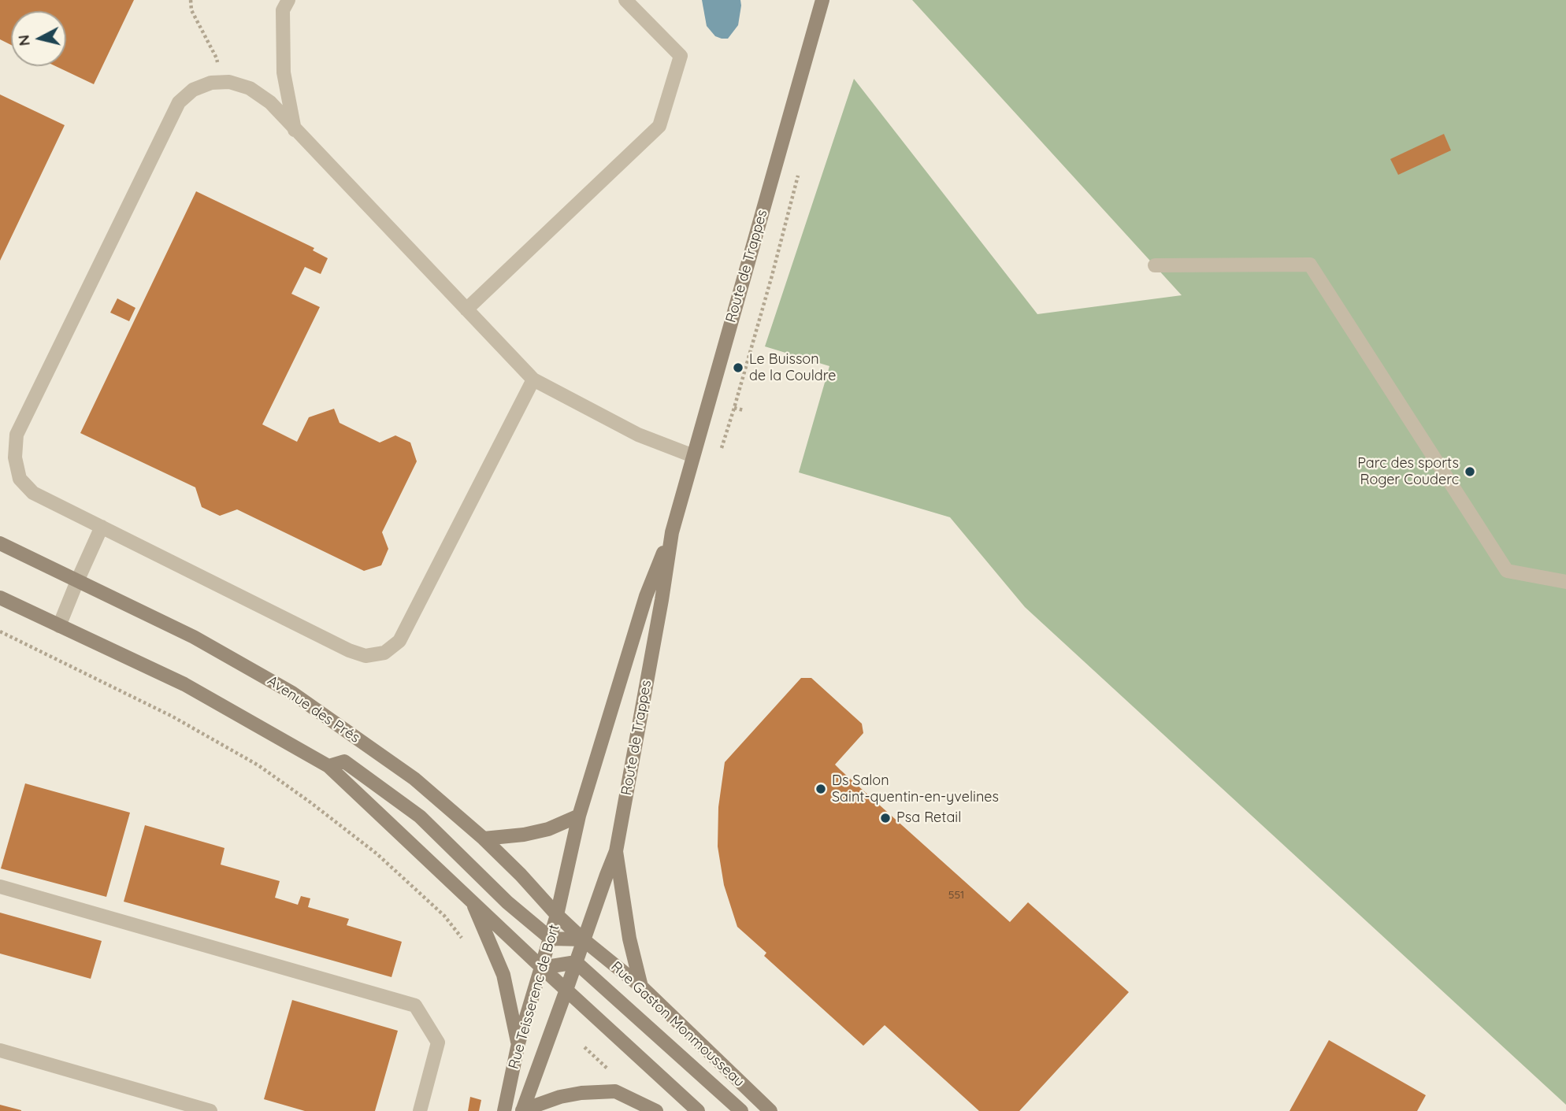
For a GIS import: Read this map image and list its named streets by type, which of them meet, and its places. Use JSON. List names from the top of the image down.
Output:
{
  "streets": {
    "main road": [
      "Route de Trappes",
      "Avenue des Prés",
      "Rue Teisserenc de Bort",
      "Rue Gaston Monmousseau"
    ]
  },
  "crossings": [
    ["Route de Trappes", "Avenue des Prés"],
    ["Route de Trappes", "Rue Teisserenc de Bort"],
    ["Route de Trappes", "Rue Gaston Monmousseau"],
    ["Avenue des Prés", "Rue Teisserenc de Bort"],
    ["Avenue des Prés", "Rue Gaston Monmousseau"],
    ["Rue Teisserenc de Bort", "Rue Gaston Monmousseau"]
  ],
  "places": [
    "Le Buisson de la Couldre",
    "Parc des sports Roger Couderc",
    "Ds Salon Saint-quentin-en-yvelines",
    "Psa Retail"
  ],
  "house_numbers": ["551"],
  "north": "left"
}
